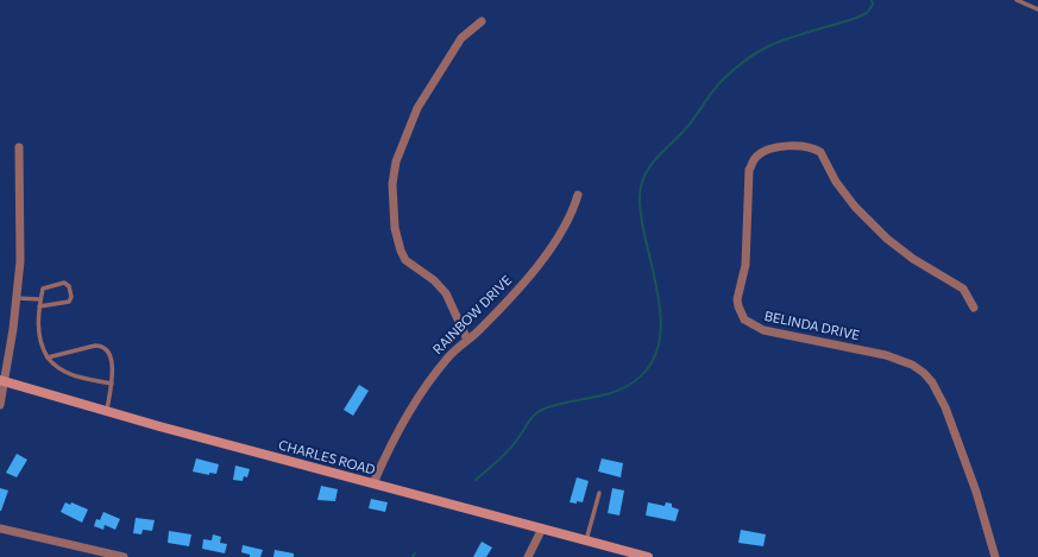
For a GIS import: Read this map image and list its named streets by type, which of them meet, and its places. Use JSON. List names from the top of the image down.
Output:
{
  "streets": {
    "street": ["RAINBOW DRIVE", "BELINDA DRIVE", "CHARLES ROAD"]
  },
  "crossings": [
    ["RAINBOW DRIVE", "CHARLES ROAD"]
  ]
}
